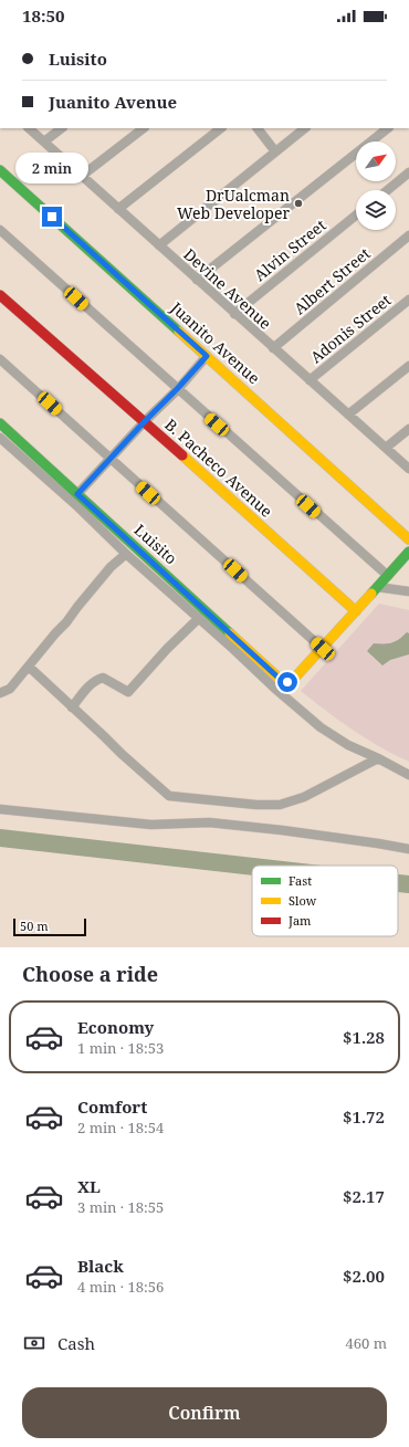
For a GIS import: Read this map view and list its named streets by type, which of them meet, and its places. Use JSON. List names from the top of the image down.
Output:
{
  "streets": {
    "street": [
      "Alvin Street",
      "Albert Street",
      "Devine Avenue",
      "Adonis Street",
      "Juanito Avenue",
      "B. Pacheco Avenue",
      "Luisito"
    ]
  },
  "crossings": [
    ["Alvin Street", "Devine Avenue"],
    ["Albert Street", "Devine Avenue"],
    ["Devine Avenue", "Adonis Street"]
  ],
  "places": ["DrUalcman Web Developer"],
  "legend": ["Fast", "Slow", "Jam"],
  "scale_bar": "50 m",
  "north": "top right",
  "page": {
    "status": "18:50",
    "banner": ["Luisito", "Juanito Avenue"],
    "bubble": "2 min",
    "scale": "50 m",
    "heading": "Choose a ride",
    "list": [
      {
        "name": "Economy",
        "note": "1 min · 18:53",
        "value": "$1.28"
      },
      {
        "name": "Comfort",
        "note": "2 min · 18:54",
        "value": "$1.72"
      },
      {
        "name": "XL",
        "note": "3 min · 18:55",
        "value": "$2.17"
      },
      {
        "name": "Black",
        "note": "4 min · 18:56",
        "value": "$2.00"
      }
    ],
    "pay": ["Cash", "460 m"],
    "buttons": "Confirm"
  }
}
